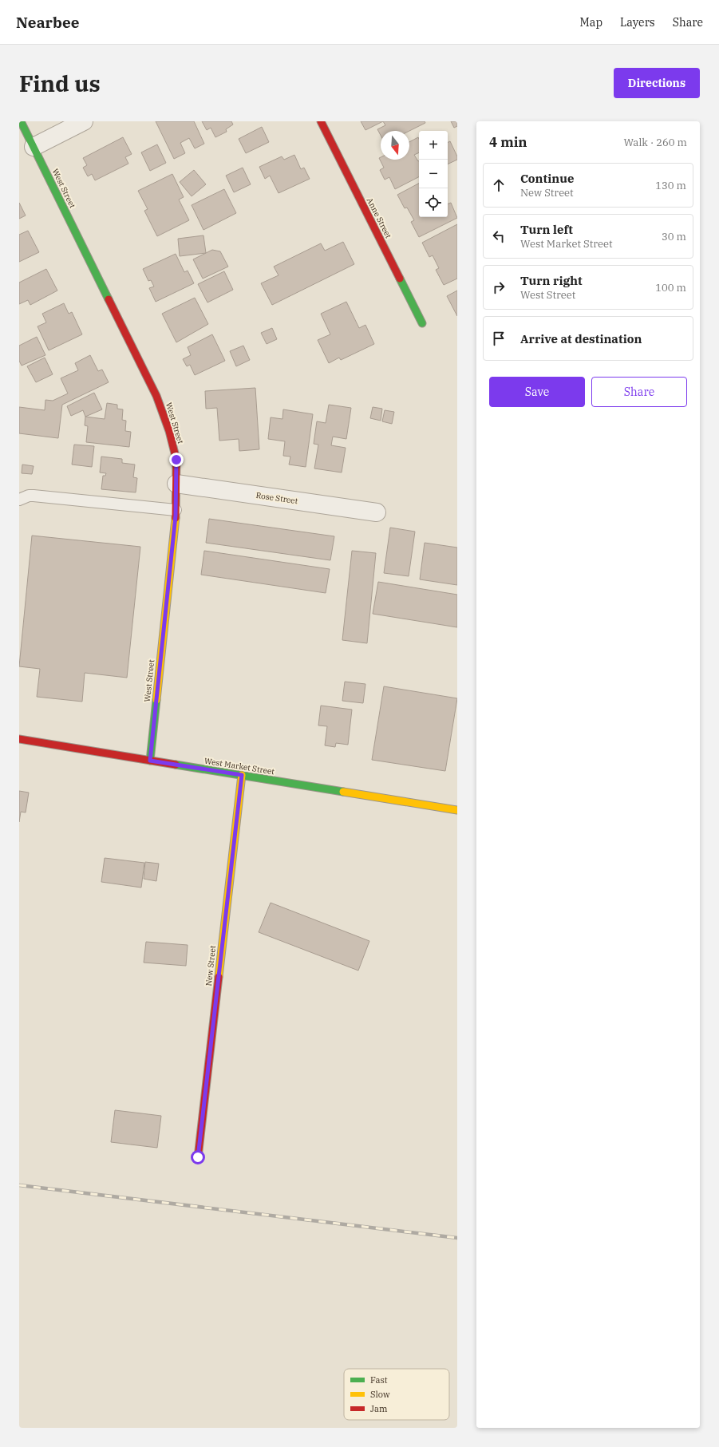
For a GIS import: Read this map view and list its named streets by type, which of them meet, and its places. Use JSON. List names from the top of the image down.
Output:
{
  "streets": {
    "street": [
      "West Street",
      "Anne Street",
      "Rose Street",
      "West Market Street",
      "New Street"
    ]
  },
  "crossings": [
    ["West Street", "Rose Street"],
    ["West Street", "West Market Street"],
    ["West Market Street", "New Street"]
  ],
  "legend": ["Fast", "Slow", "Jam"],
  "north": "bottom",
  "page": {
    "header": "Nearbee",
    "nav": ["Map", "Layers", "Share"],
    "buttons": [
      "Directions",
      ["Save", "Share"]
    ],
    "title": "Find us",
    "heading": ["4 min", "Walk · 260 m"],
    "map_buttons": ["+", "−"],
    "list": [
      ["Continue", "New Street", "130 m"],
      ["Turn left", "West Market Street", "30 m"],
      ["Turn right", "West Street", "100 m"],
      "Arrive at destination"
    ]
  }
}
